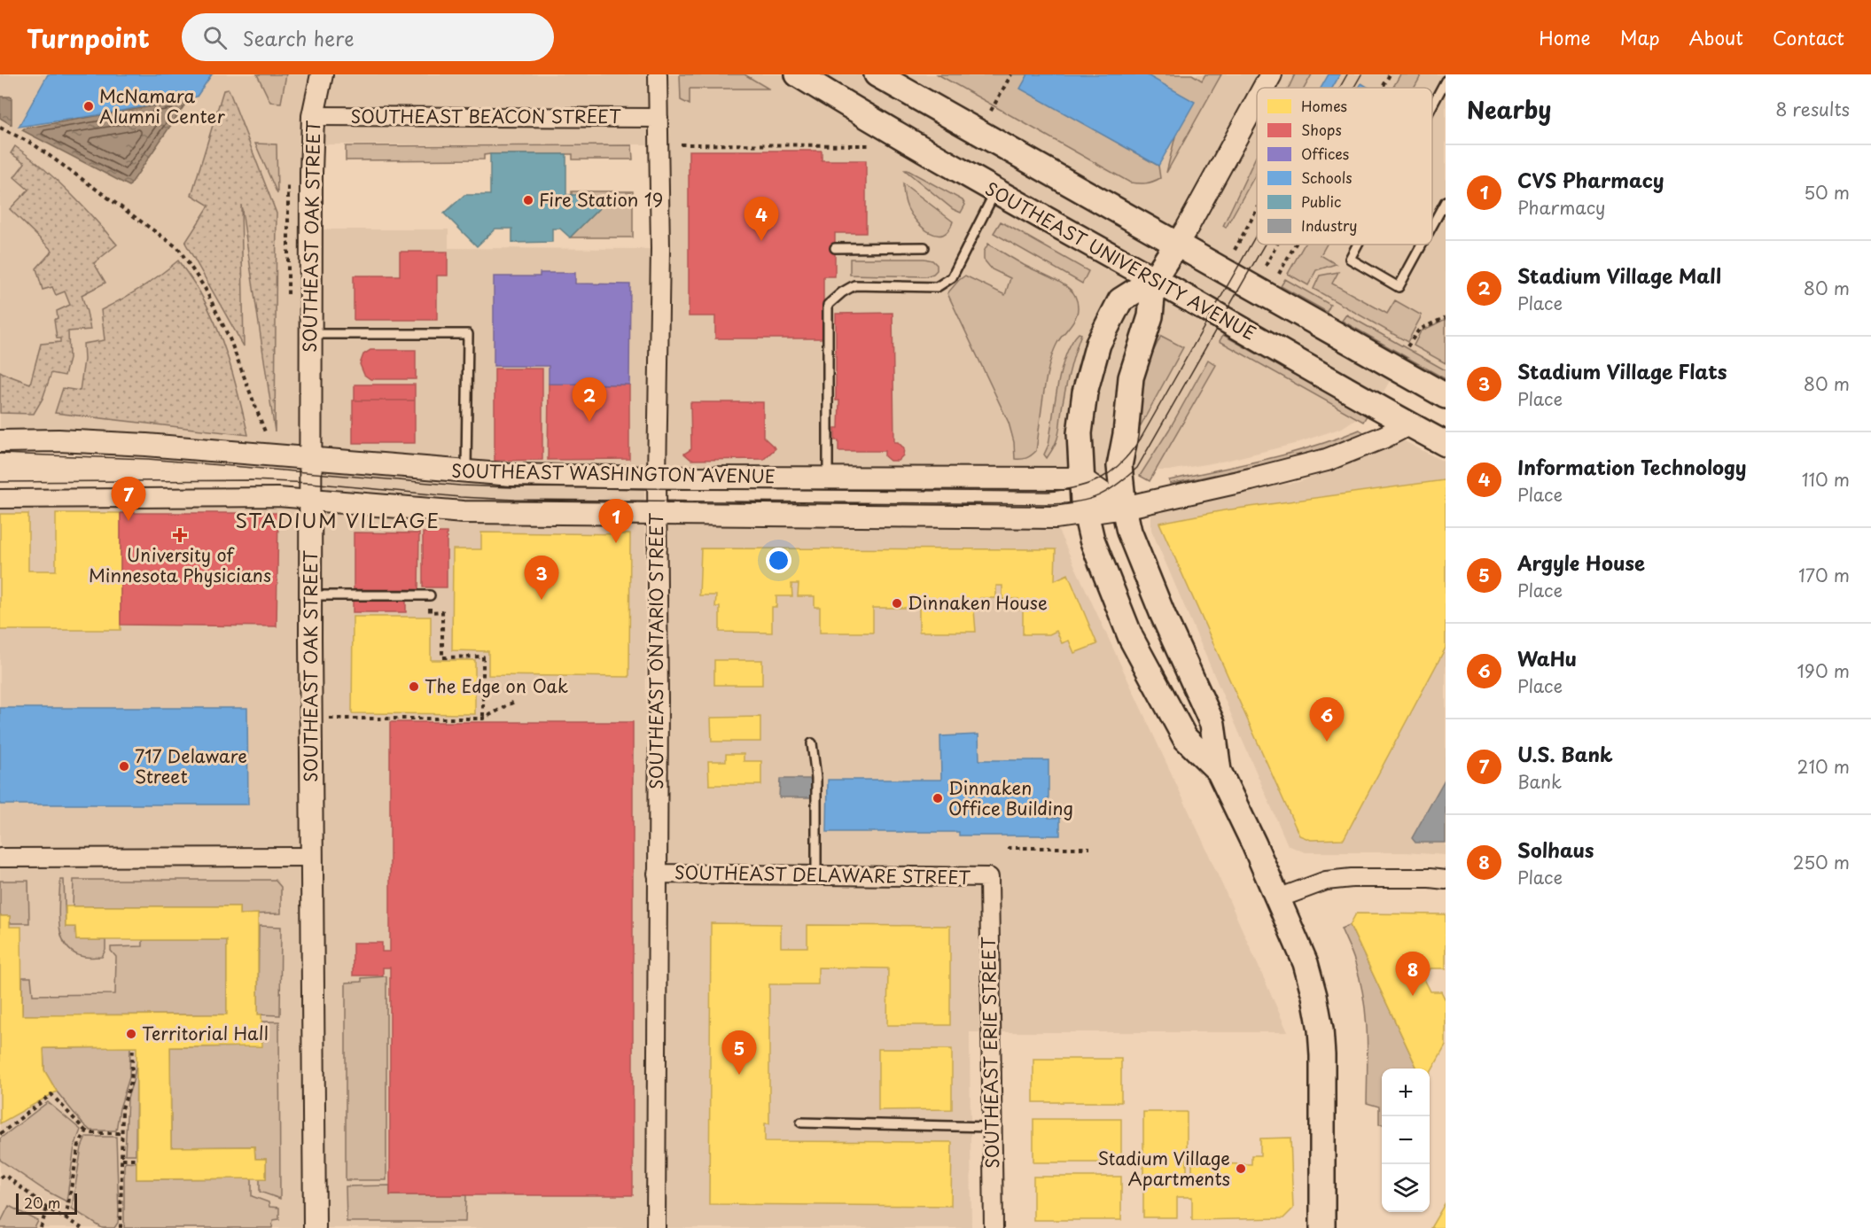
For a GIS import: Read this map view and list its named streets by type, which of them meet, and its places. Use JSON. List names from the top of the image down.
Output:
{
  "streets": {
    "main road": ["SOUTHEAST UNIVERSITY AVENUE"],
    "street": [
      "SOUTHEAST BEACON STREET",
      "SOUTHEAST OAK STREET",
      "SOUTHEAST WASHINGTON AVENUE",
      "SOUTHEAST ONTARIO STREET",
      "SOUTHEAST DELAWARE STREET",
      "SOUTHEAST ERIE STREET"
    ]
  },
  "crossings": [
    ["SOUTHEAST BEACON STREET", "SOUTHEAST OAK STREET"],
    ["SOUTHEAST BEACON STREET", "SOUTHEAST ONTARIO STREET"],
    ["SOUTHEAST OAK STREET", "SOUTHEAST WASHINGTON AVENUE"],
    ["SOUTHEAST WASHINGTON AVENUE", "SOUTHEAST ONTARIO STREET"],
    ["SOUTHEAST ONTARIO STREET", "SOUTHEAST DELAWARE STREET"],
    ["SOUTHEAST DELAWARE STREET", "SOUTHEAST ERIE STREET"]
  ],
  "districts": ["STADIUM VILLAGE"],
  "places": {
    "other": [
      "McNamara Alumni Center",
      "Fire Station 19",
      "Dinnaken House",
      "The Edge on Oak",
      "717 Delaware Street",
      "Dinnaken Office Building",
      "Territorial Hall",
      "Stadium Village Apartments"
    ],
    "health": ["University of Minnesota Physicians"]
  },
  "legend": [
    "Homes",
    "Shops",
    "Offices",
    "Schools",
    "Public",
    "Industry"
  ],
  "scale_bar": "20 m",
  "page": {
    "header": "Turnpoint",
    "search": "Search here",
    "nav": [
      "Home",
      "Map",
      "About",
      "Contact"
    ],
    "heading": ["Nearby", "8 results"],
    "list": [
      {
        "mark": "1",
        "name": "CVS Pharmacy",
        "note": "Pharmacy",
        "value": "50 m"
      },
      {
        "mark": "2",
        "name": "Stadium Village Mall",
        "note": "Place",
        "value": "80 m"
      },
      {
        "mark": "3",
        "name": "Stadium Village Flats",
        "note": "Place",
        "value": "80 m"
      },
      {
        "mark": "4",
        "name": "Information Technology",
        "note": "Place",
        "value": "110 m"
      },
      {
        "mark": "5",
        "name": "Argyle House",
        "note": "Place",
        "value": "170 m"
      },
      {
        "mark": "6",
        "name": "WaHu",
        "note": "Place",
        "value": "190 m"
      },
      {
        "mark": "7",
        "name": "U.S. Bank",
        "note": "Bank",
        "value": "210 m"
      },
      {
        "mark": "8",
        "name": "Solhaus",
        "note": "Place",
        "value": "250 m"
      }
    ],
    "pins": [
      "4",
      "2",
      "7",
      "1",
      "3",
      "6",
      "8",
      "5"
    ],
    "map_buttons": ["+", "−"],
    "scale": "20 m"
  }
}
